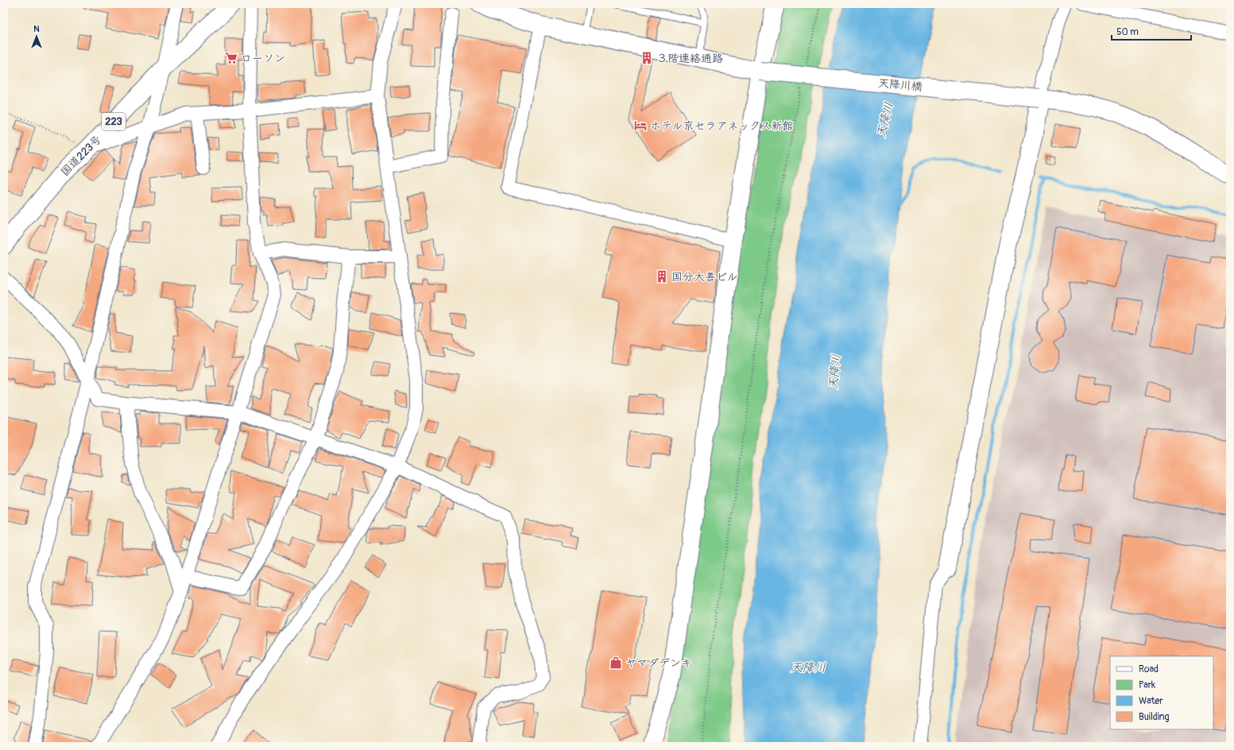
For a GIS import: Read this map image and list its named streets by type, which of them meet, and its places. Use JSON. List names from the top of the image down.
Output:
{
  "streets": {
    "main road": ["天降川橋", "223", "国道223号"]
  },
  "water": ["天降川"],
  "places": {
    "supermarket": ["ローソン"],
    "building": ["３階連絡通路", "国分大善ビル"],
    "hotel": ["ホテル京セラアネックス新館"],
    "shop": ["ヤマダデンキ"]
  },
  "legend": [
    "Road",
    "Park",
    "Water",
    "Building"
  ],
  "scale_bar": "50 m",
  "north": "top"
}
